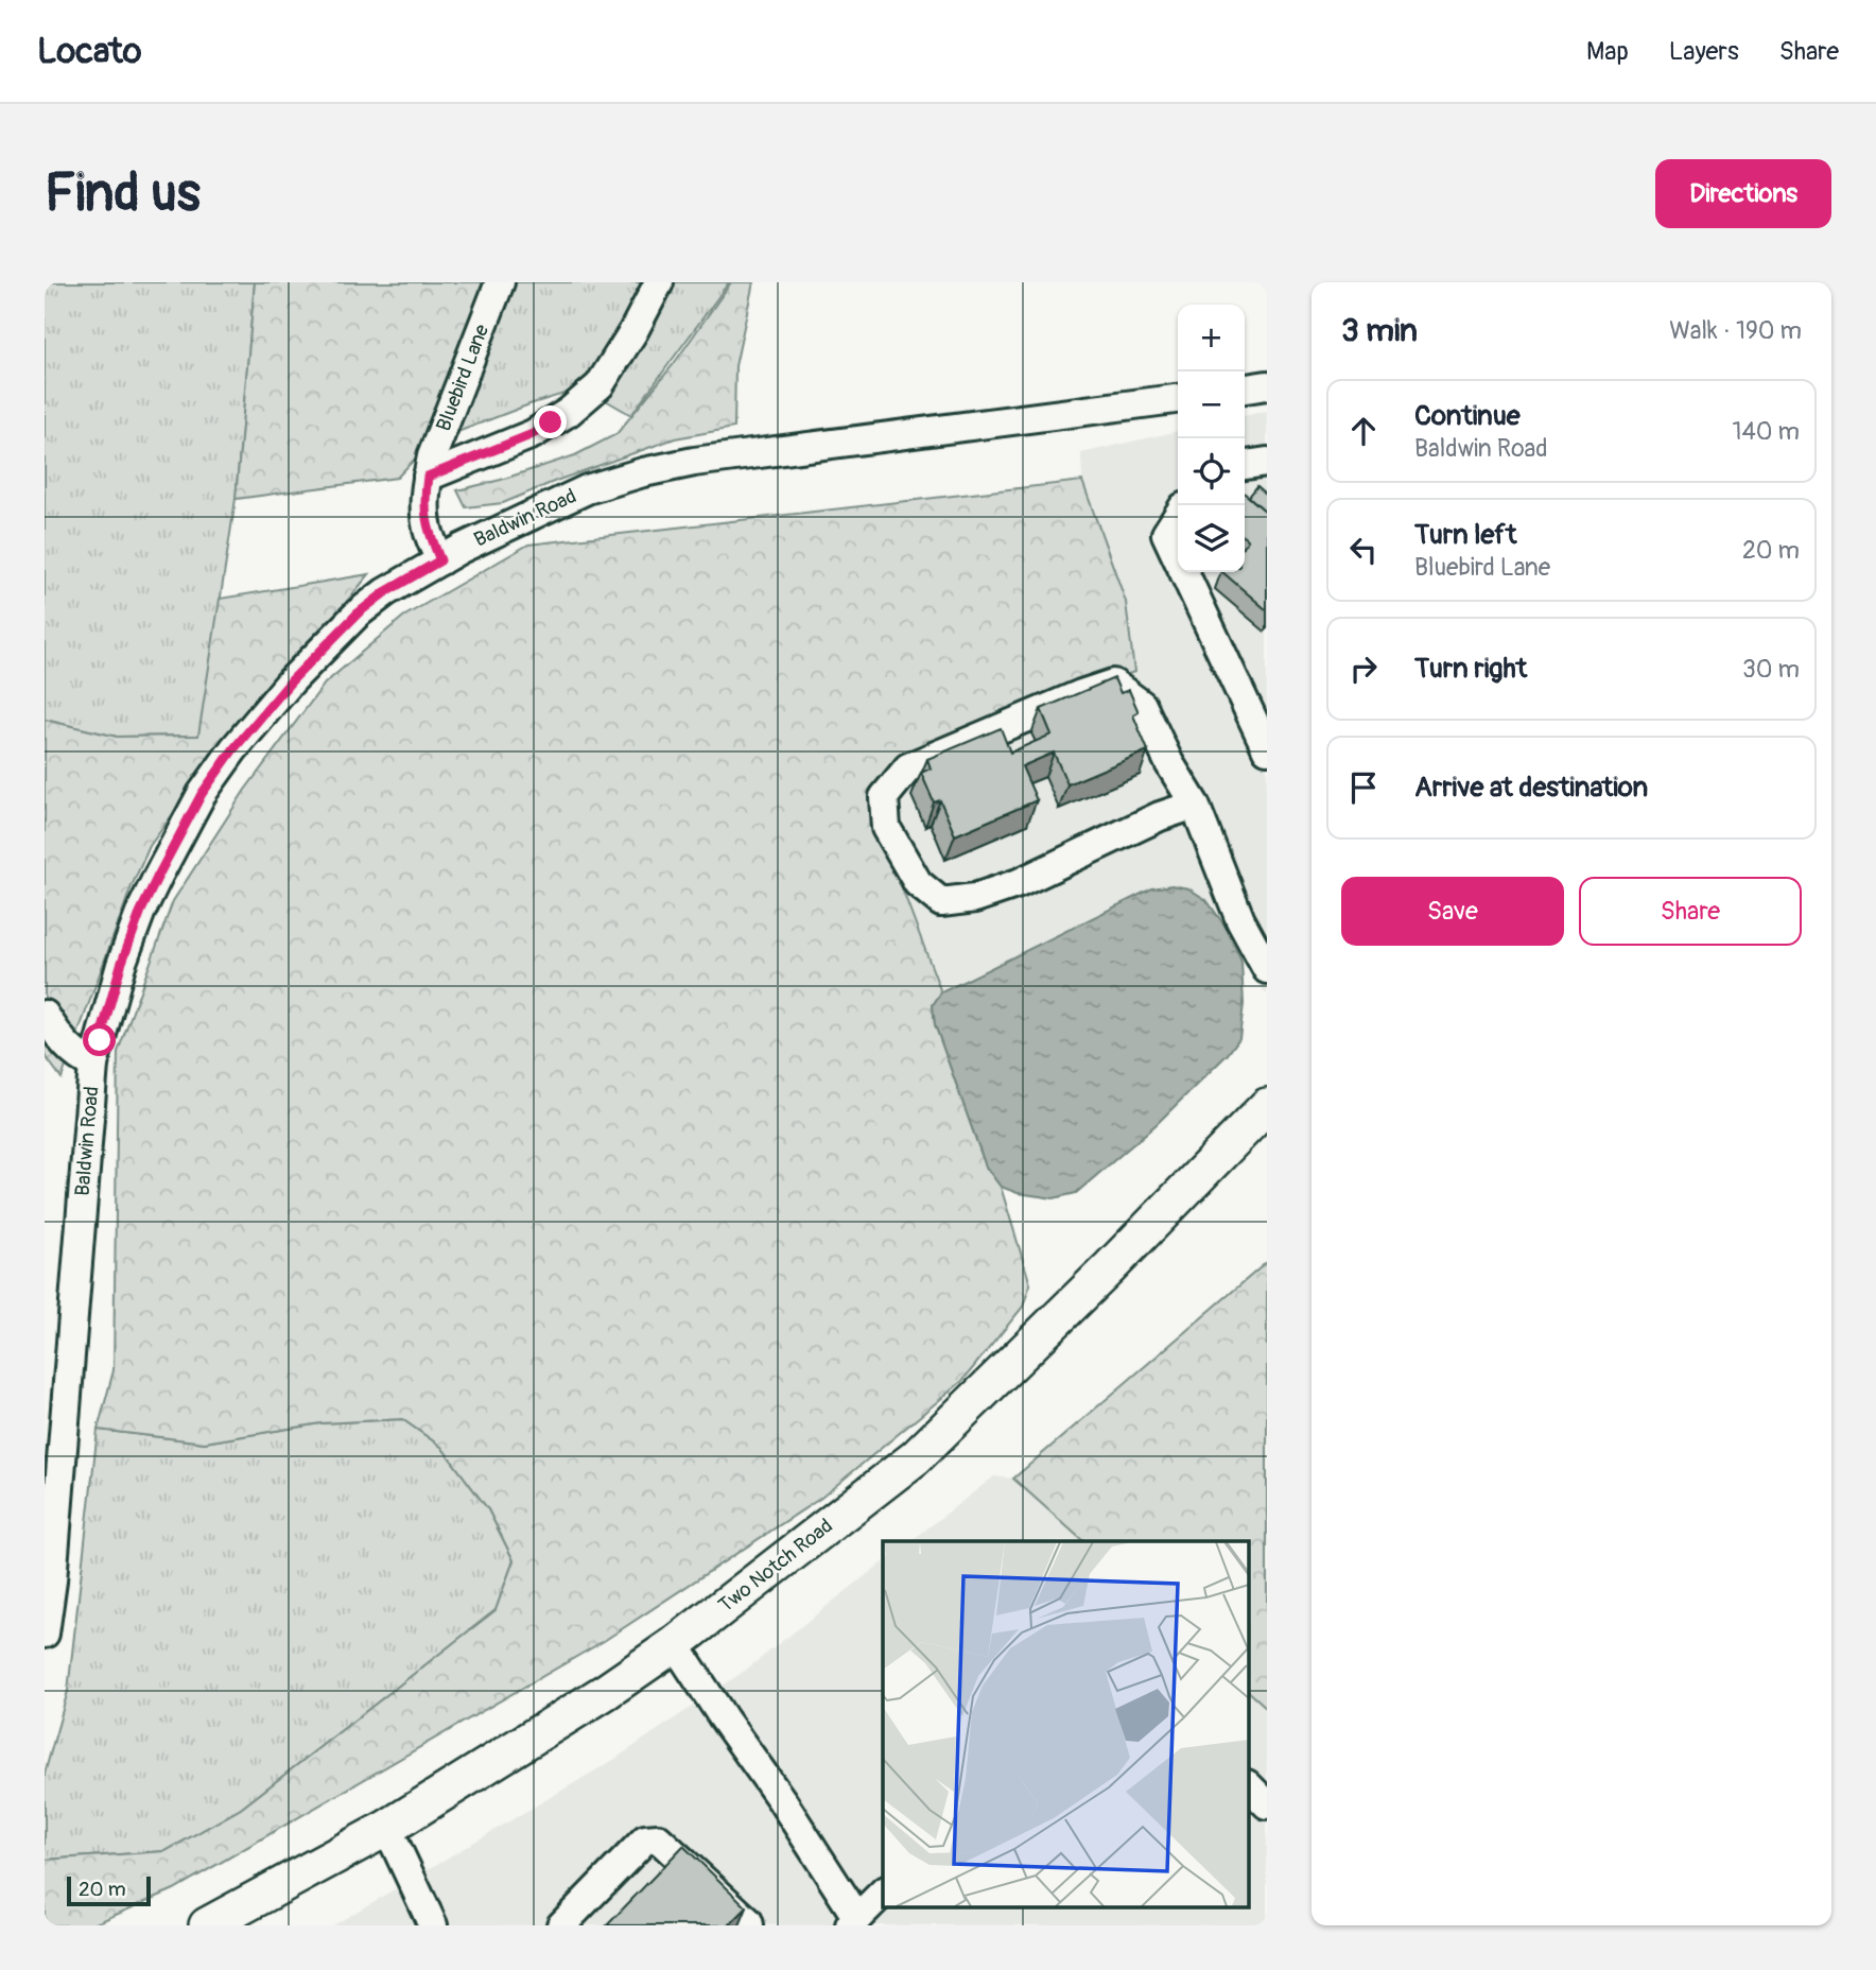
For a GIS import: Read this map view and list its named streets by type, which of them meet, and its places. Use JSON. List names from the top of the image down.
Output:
{
  "streets": {
    "main road": ["Two Notch Road"],
    "street": ["Bluebird Lane", "Baldwin Road"]
  },
  "crossings": [
    ["Bluebird Lane", "Baldwin Road"]
  ],
  "scale_bar": "20 m",
  "page": {
    "header": "Locato",
    "nav": ["Map", "Layers", "Share"],
    "buttons": [
      "Directions",
      ["Save", "Share"]
    ],
    "title": "Find us",
    "heading": ["3 min", "Walk · 190 m"],
    "map_buttons": ["+", "−"],
    "list": [
      ["Continue", "Baldwin Road", "140 m"],
      ["Turn left", "Bluebird Lane", "20 m"],
      ["Turn right", "30 m"],
      "Arrive at destination"
    ],
    "scale": "20 m"
  }
}
